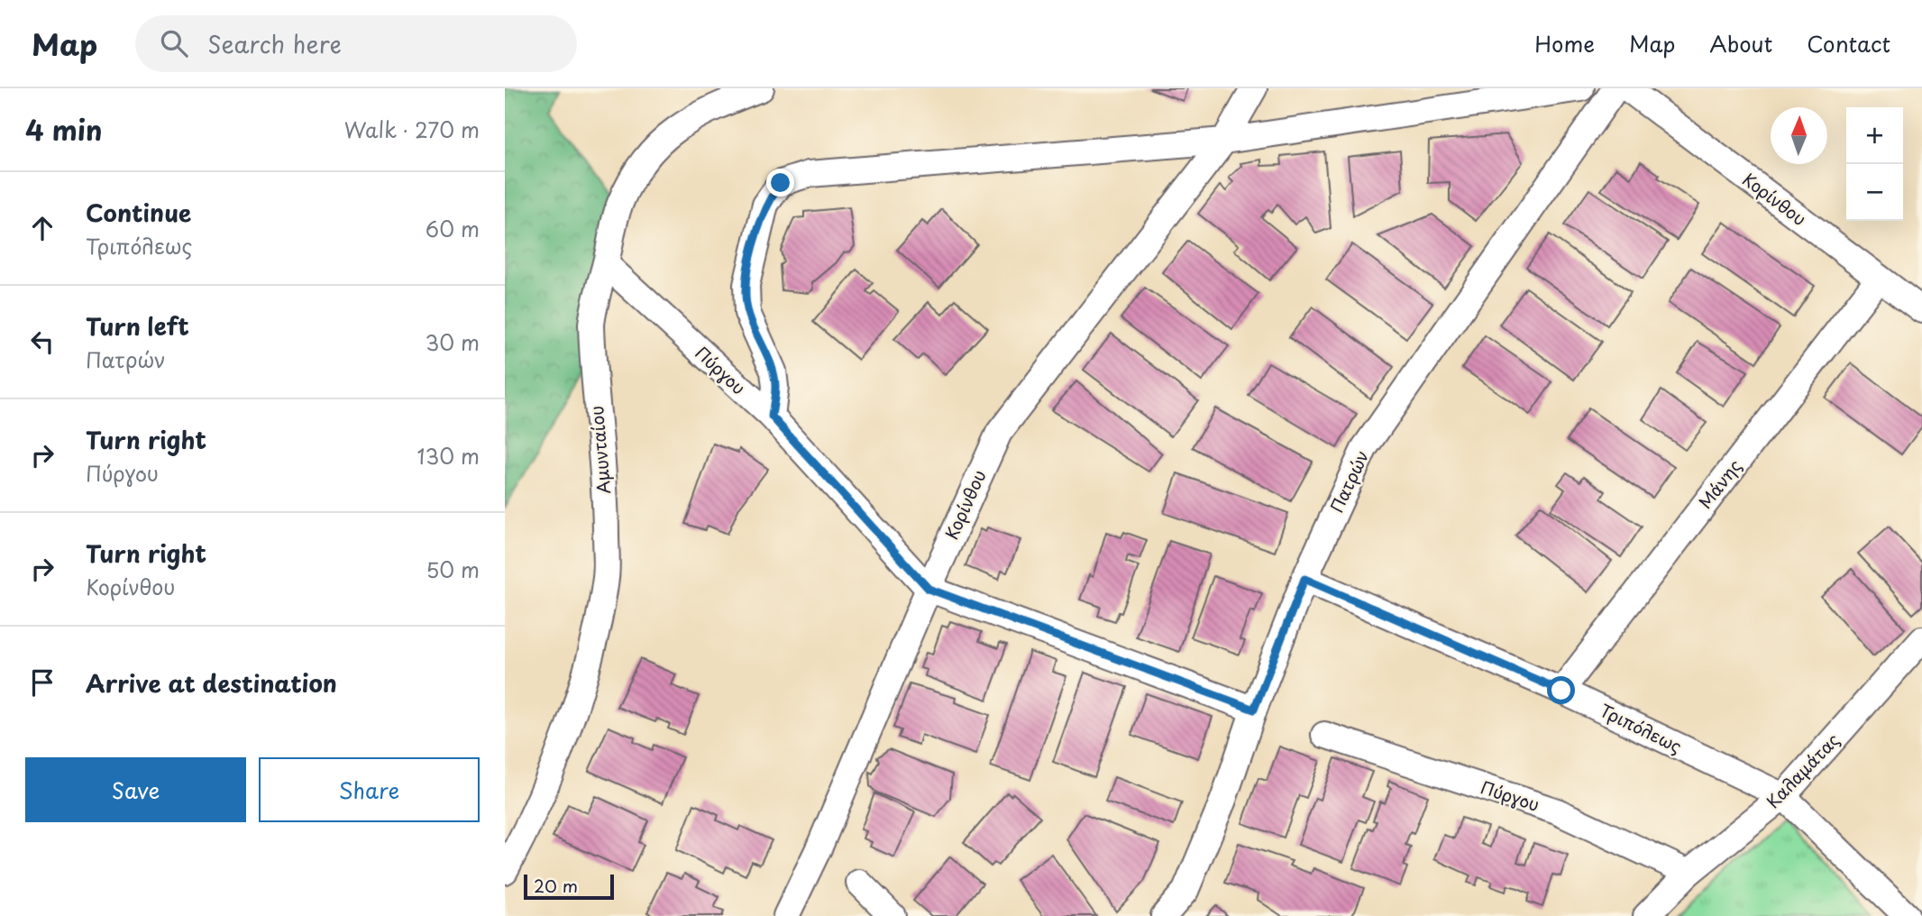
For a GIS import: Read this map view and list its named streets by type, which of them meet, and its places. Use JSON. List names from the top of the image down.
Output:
{
  "streets": {
    "street": [
      "Κορίνθου",
      "Πύργου",
      "Αμυνταίου",
      "Πατρών",
      "Μάνης",
      "Τριπόλεως",
      "Καλαμάτας"
    ]
  },
  "crossings": [
    ["Κορίνθου", "Πύργου"],
    ["Κορίνθου", "Μάνης"],
    ["Πύργου", "Αμυνταίου"],
    ["Πύργου", "Πατρών"],
    ["Πύργου", "Καλαμάτας"],
    ["Πατρών", "Τριπόλεως"],
    ["Μάνης", "Τριπόλεως"],
    ["Τριπόλεως", "Καλαμάτας"]
  ],
  "scale_bar": "20 m",
  "north": "top",
  "page": {
    "header": "Map",
    "search": "Search here",
    "nav": [
      "Home",
      "Map",
      "About",
      "Contact"
    ],
    "heading": ["4 min", "Walk · 270 m"],
    "map_buttons": ["+", "−"],
    "list": [
      ["Continue", "Τριπόλεως", "60 m"],
      ["Turn left", "Πατρών", "30 m"],
      ["Turn right", "Πύργου", "130 m"],
      ["Turn right", "Κορίνθου", "50 m"],
      "Arrive at destination"
    ],
    "buttons": ["Save", "Share"],
    "scale": "20 m"
  }
}
